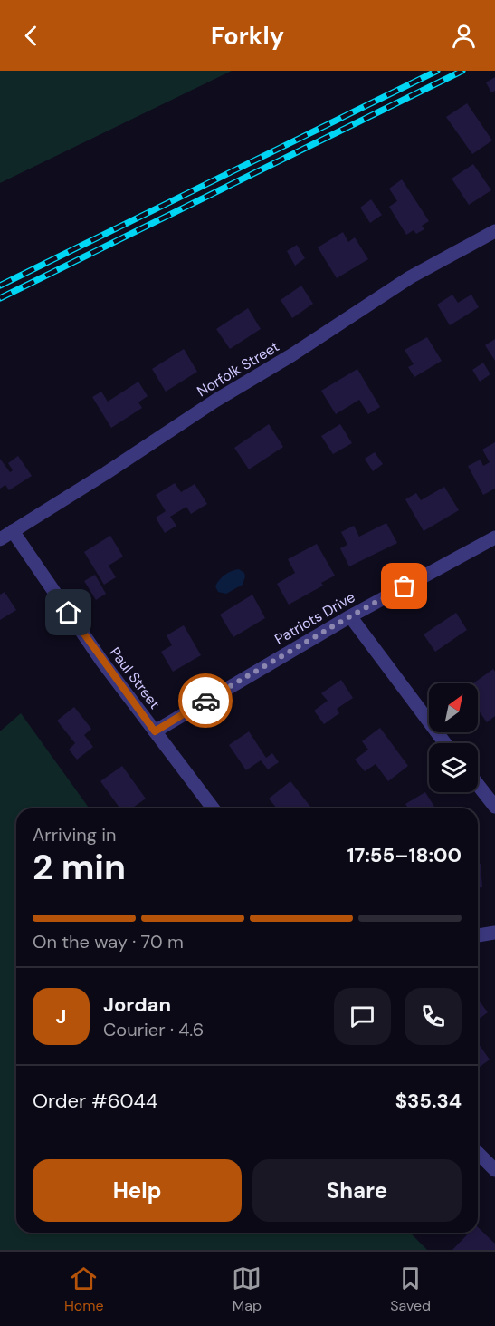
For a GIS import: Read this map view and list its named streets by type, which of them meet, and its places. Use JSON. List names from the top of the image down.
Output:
{
  "streets": {
    "street": ["Norfolk Street", "Patriots Drive", "Paul Street"]
  },
  "crossings": [
    ["Norfolk Street", "Paul Street"],
    ["Patriots Drive", "Paul Street"]
  ],
  "north": "top right",
  "page": {
    "header": "Forkly",
    "heading": ["2 min", "Arriving in", "17:55–18:00"],
    "panel": [
      "Jordan",
      "Courier · 4.6",
      "Order #6044",
      "$35.34"
    ],
    "bar": "On the way · 70 m",
    "round": "J",
    "buttons": ["Help", "Share"],
    "tabs": ["Home", "Map", "Saved"]
  }
}
